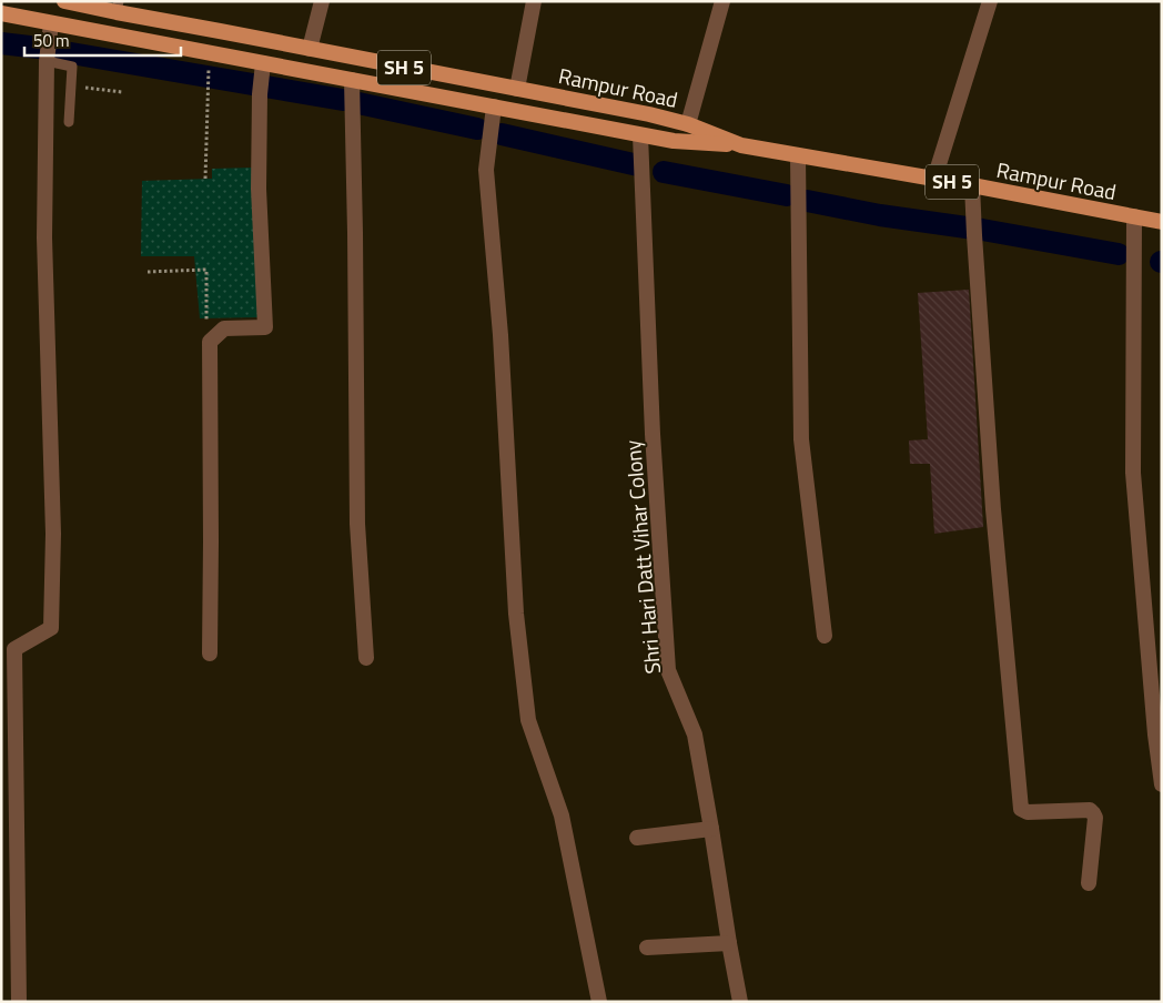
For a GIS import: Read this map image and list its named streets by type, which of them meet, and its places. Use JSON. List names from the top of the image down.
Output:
{
  "streets": {
    "main road": ["SH 5", "Rampur Road"],
    "street": ["Shri Hari Datt Vihar Colony"]
  },
  "scale_bar": "50 m"
}
